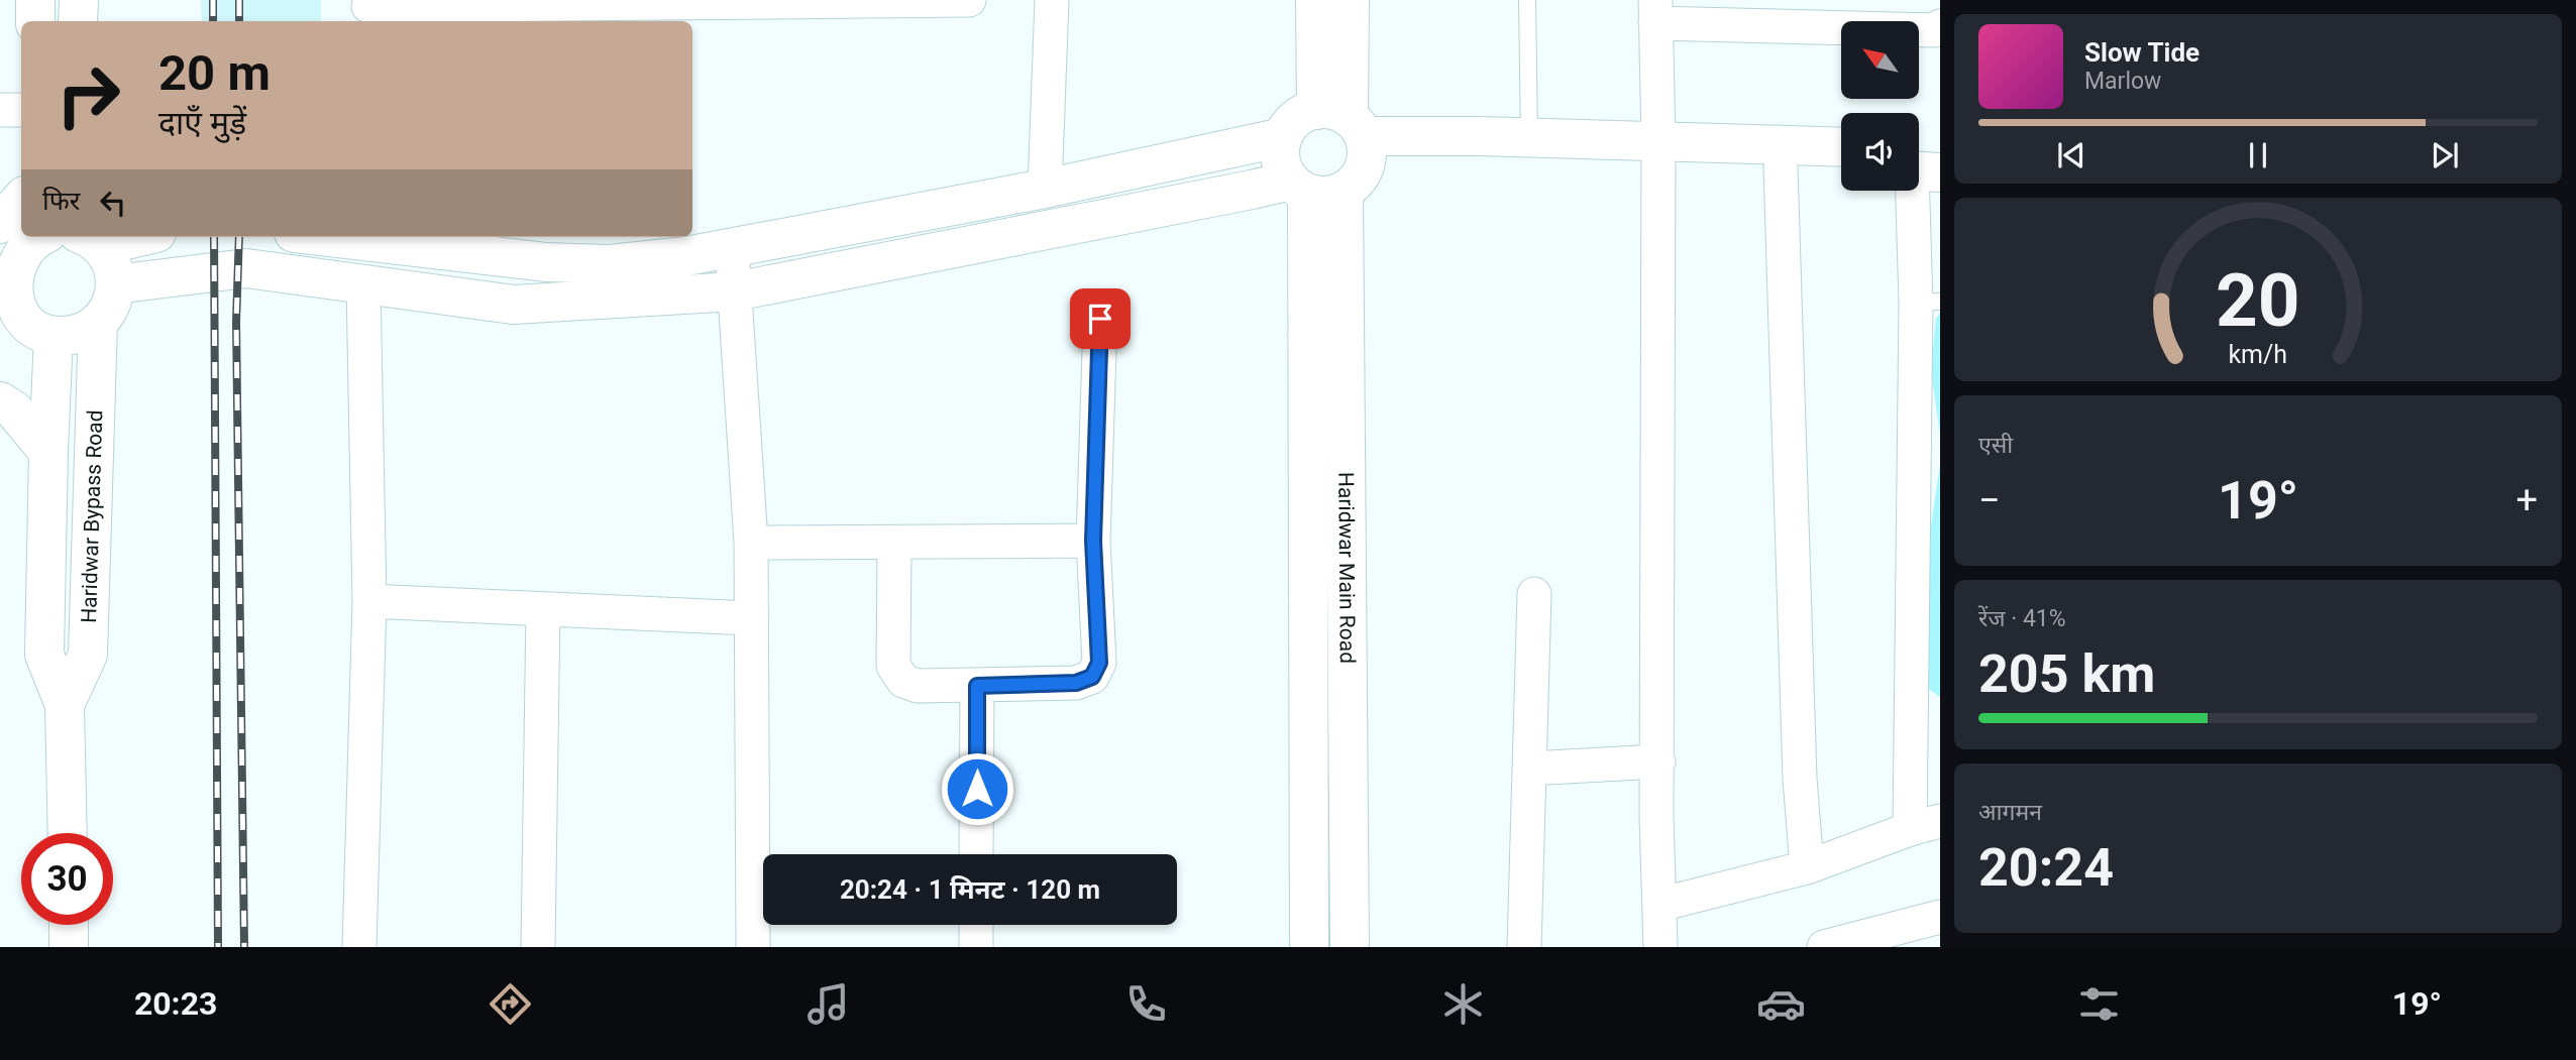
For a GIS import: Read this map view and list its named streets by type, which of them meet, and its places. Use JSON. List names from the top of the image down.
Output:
{
  "streets": {
    "main road": ["Haridwar Bypass Road", "Haridwar Main Road"]
  },
  "north": "top left",
  "page": {
    "turn": ["20 m", "दाएँ मुड़ें"],
    "song": ["Slow Tide", "Marlow"],
    "then": "फिर",
    "tile": [
      "एसी",
      ["रेंज · 41%", "205 km"],
      ["आगमन", "20:24"]
    ],
    "heat": ["−", "19°", "+"],
    "limit": "30",
    "trip": "20:24 · 1 मिनट · 120 m",
    "tabs": ["20:23", "19°"],
    "gauge": ["20", "km/h"]
  }
}
